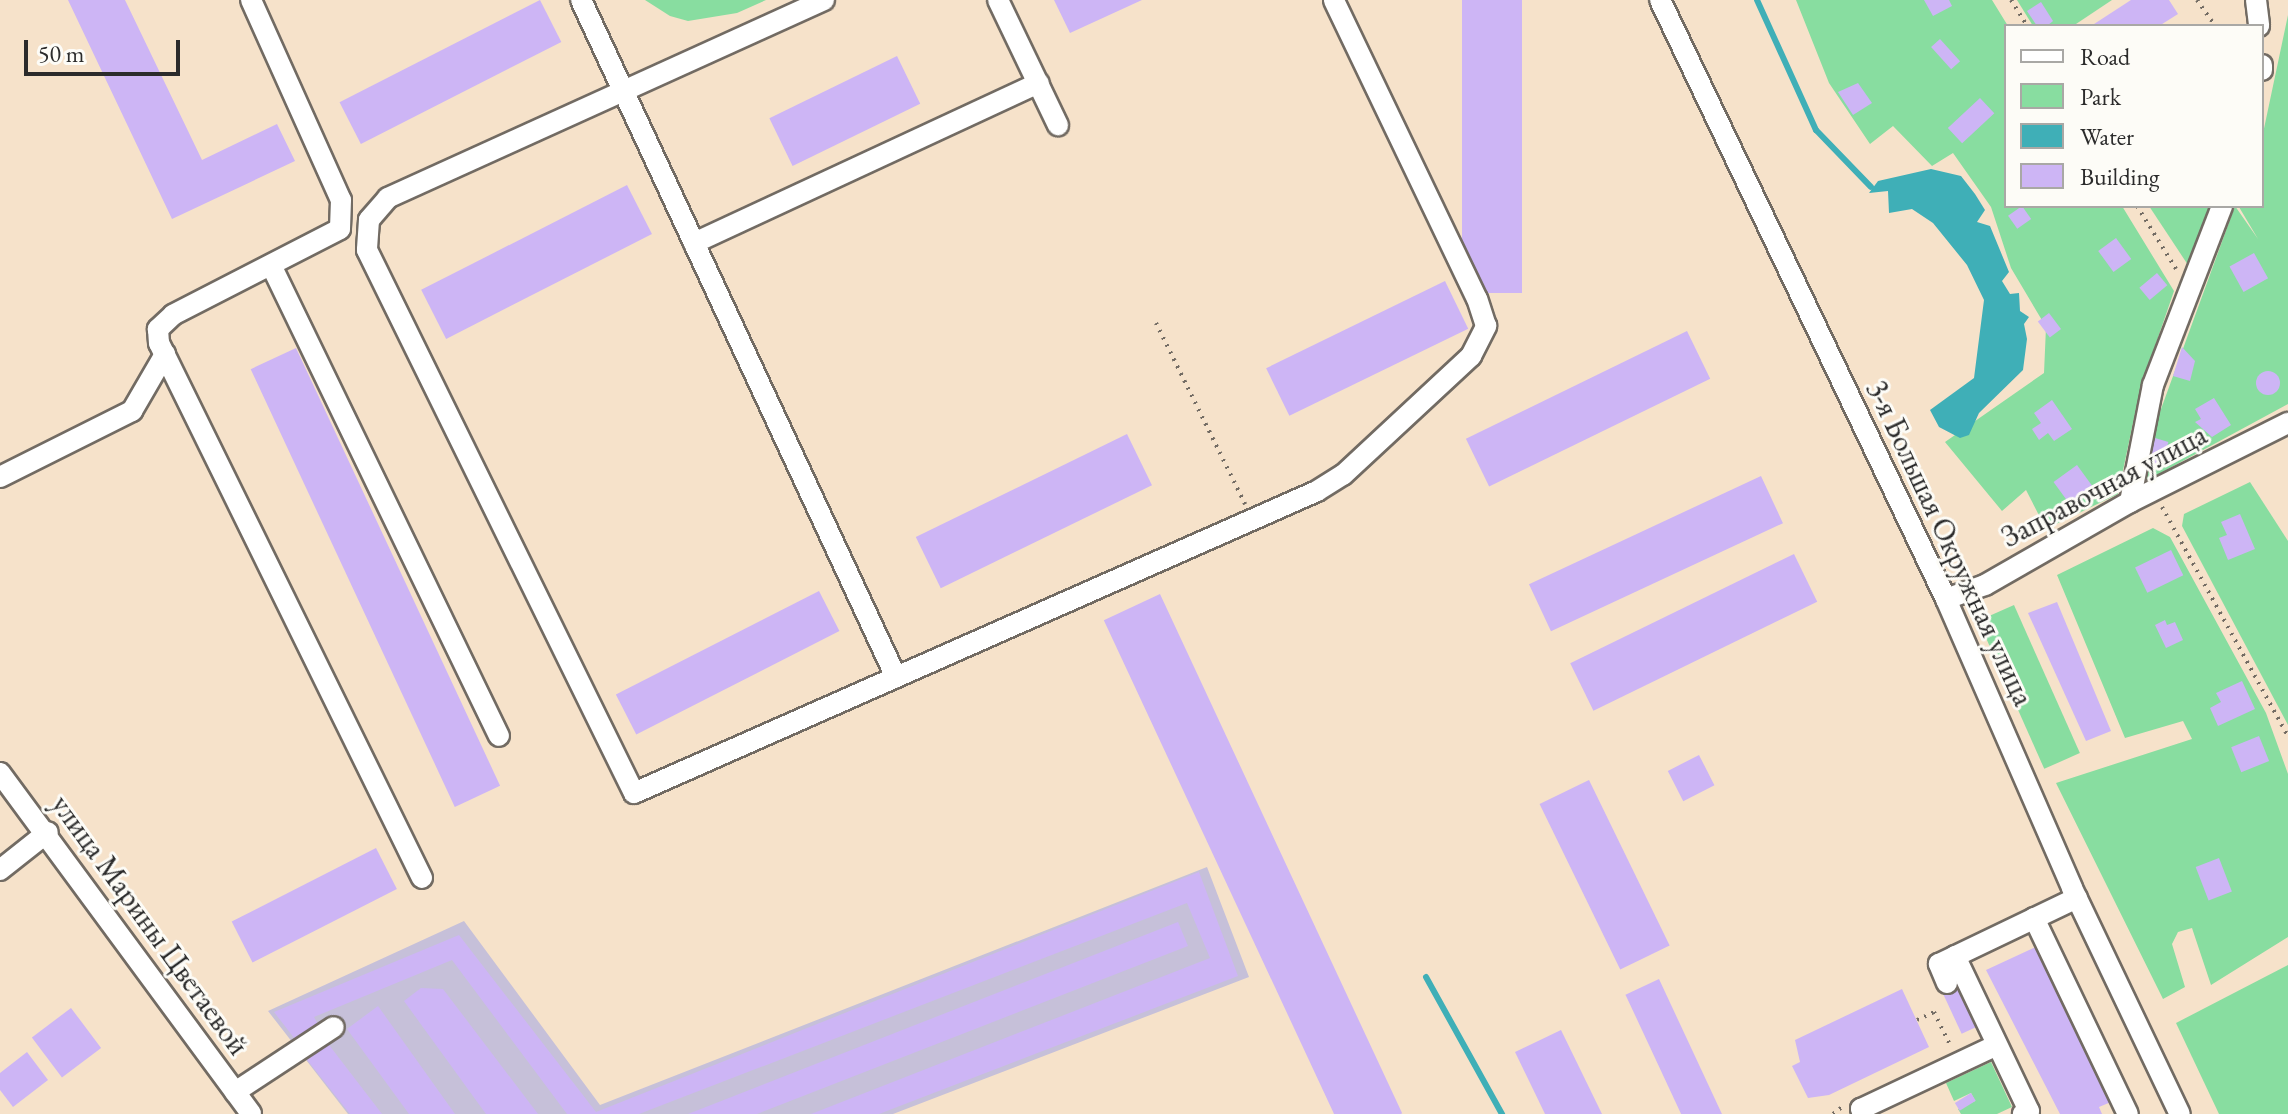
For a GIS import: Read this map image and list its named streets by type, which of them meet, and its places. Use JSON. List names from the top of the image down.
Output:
{
  "streets": {
    "street": ["Заправочная улица", "3-я Большая Окружная улица", "улица Марины Цветаевой"]
  },
  "crossings": [
    ["Заправочная улица", "3-я Большая Окружная улица"]
  ],
  "legend": [
    "Road",
    "Park",
    "Water",
    "Building"
  ],
  "scale_bar": "50 m"
}
